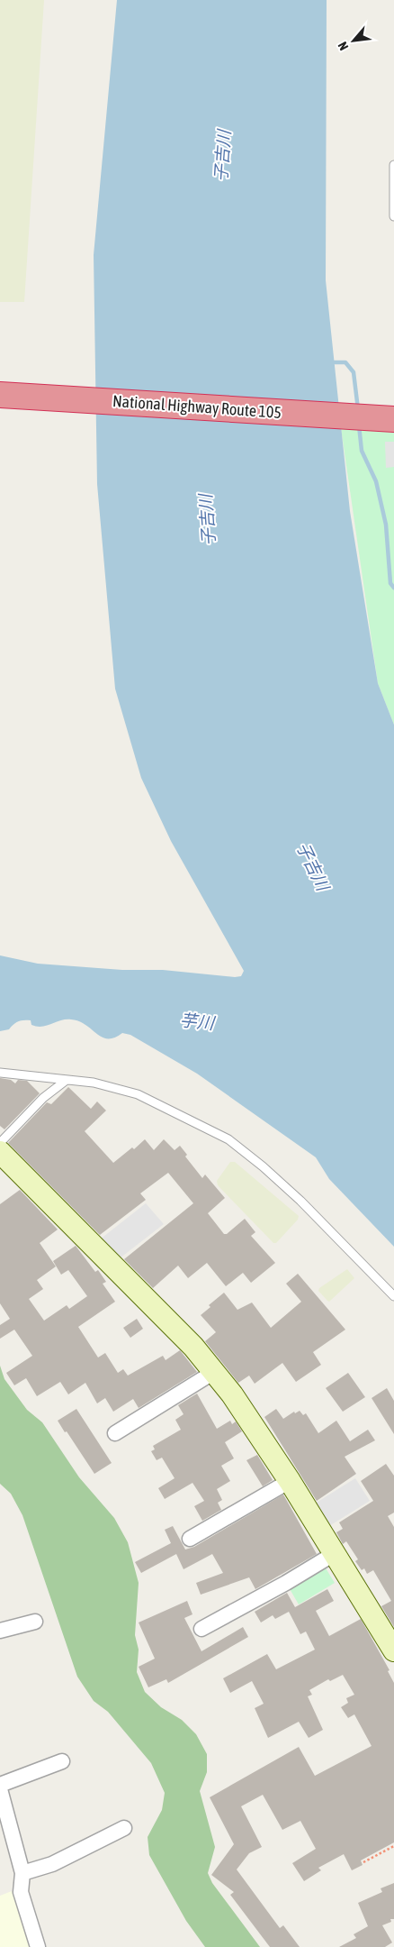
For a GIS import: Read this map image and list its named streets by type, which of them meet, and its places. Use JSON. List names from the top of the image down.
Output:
{
  "streets": {
    "highway": ["National Highway Route 105"]
  },
  "water": ["子吉川", "芋川"],
  "north": "bottom left"
}
